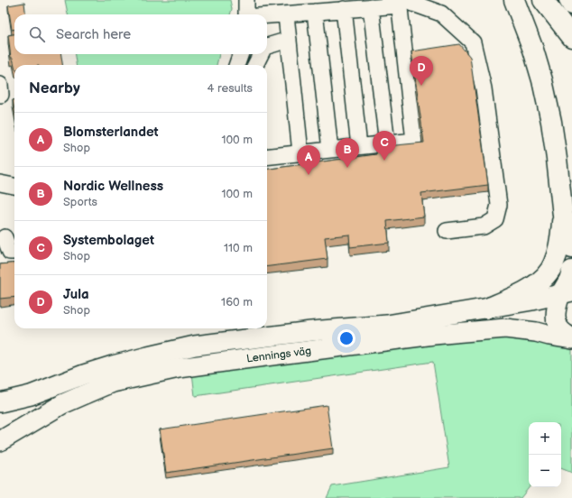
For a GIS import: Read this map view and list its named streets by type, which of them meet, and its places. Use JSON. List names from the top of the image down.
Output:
{
  "streets": {
    "main road": ["Lennings väg"]
  },
  "page": {
    "search": "Search here",
    "pins": [
      "D",
      "C",
      "B",
      "A"
    ],
    "heading": ["Nearby", "4 results"],
    "list": [
      {
        "mark": "A",
        "name": "Blomsterlandet",
        "note": "Shop",
        "value": "100 m"
      },
      {
        "mark": "B",
        "name": "Nordic Wellness",
        "note": "Sports",
        "value": "100 m"
      },
      {
        "mark": "C",
        "name": "Systembolaget",
        "note": "Shop",
        "value": "110 m"
      },
      {
        "mark": "D",
        "name": "Jula",
        "note": "Shop",
        "value": "160 m"
      }
    ],
    "map_buttons": ["+", "−"]
  }
}
